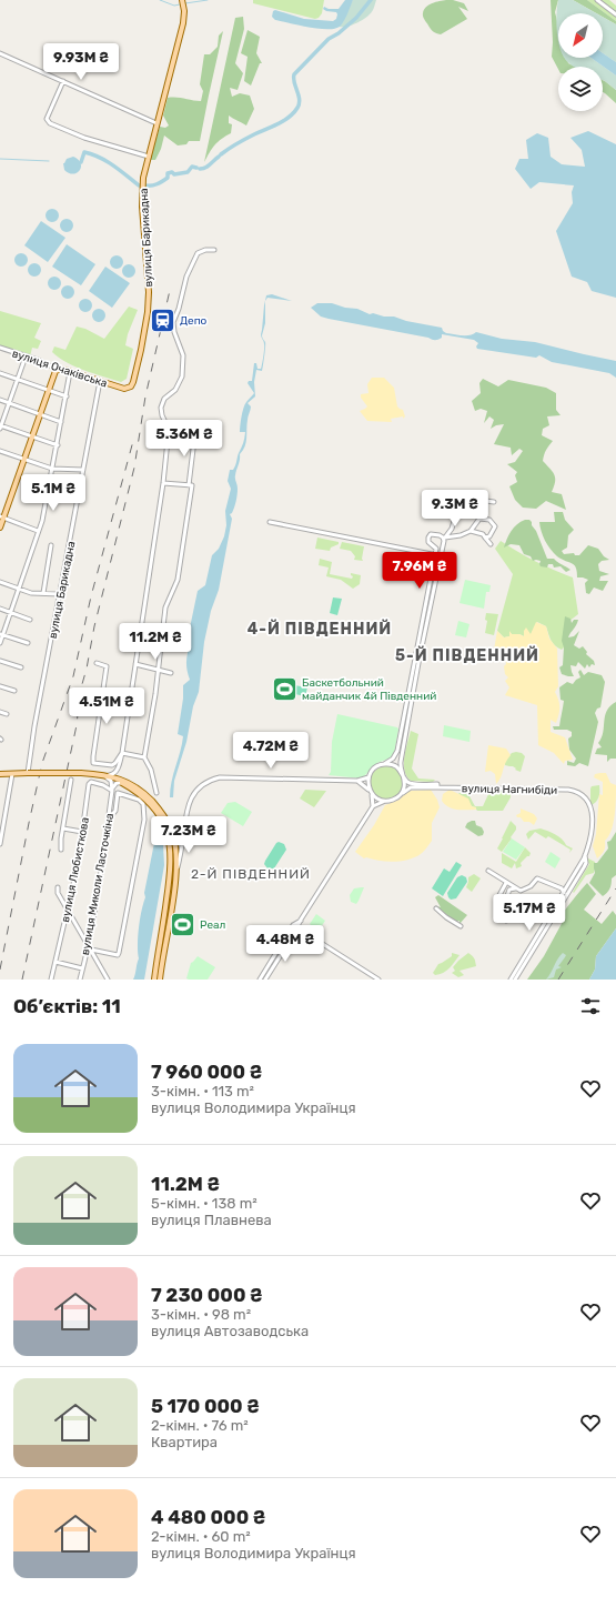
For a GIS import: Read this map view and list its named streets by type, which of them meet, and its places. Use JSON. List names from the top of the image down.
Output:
{
  "streets": {
    "main road": ["вулиця Барикадна", "вулиця Очаківська"],
    "street": ["вулиця Нагнибіди", "вулиця Любисткова", "вулиця Миколи Ласточкіна"]
  },
  "crossings": [
    ["вулиця Барикадна", "вулиця Очаківська"],
    ["вулиця Любисткова", "вулиця Миколи Ласточкіна"]
  ],
  "districts": ["4-Й ПІВДЕННИЙ", "5-Й ПІВДЕННИЙ", "2-Й ПІВДЕННИЙ"],
  "places": {
    "station": ["Депо"],
    "sports": ["Баскетбольний майданчик 4й Південний", "Реал"]
  },
  "north": "bottom left",
  "page": {
    "price": [
      "9.93M ₴",
      "5.36M ₴",
      "5.1M ₴",
      "9.3M ₴",
      "7.96M ₴",
      "11.2M ₴",
      "4.51M ₴",
      "4.72M ₴",
      "7.23M ₴",
      "5.17M ₴",
      "4.48M ₴"
    ],
    "heading": "Об’єктів: 11",
    "list": [
      {
        "name": "7 960 000 ₴",
        "note": "3-кімн. · 113 m² · вулиця Володимира Українця"
      },
      {
        "name": "11.2M ₴",
        "note": "5-кімн. · 138 m² · вулиця Плавнева"
      },
      {
        "name": "7 230 000 ₴",
        "note": "3-кімн. · 98 m² · вулиця Автозаводська"
      },
      {
        "name": "5 170 000 ₴",
        "note": "2-кімн. · 76 m² · Квартира"
      },
      {
        "name": "4 480 000 ₴",
        "note": "2-кімн. · 60 m² · вулиця Володимира Українця"
      }
    ]
  }
}
